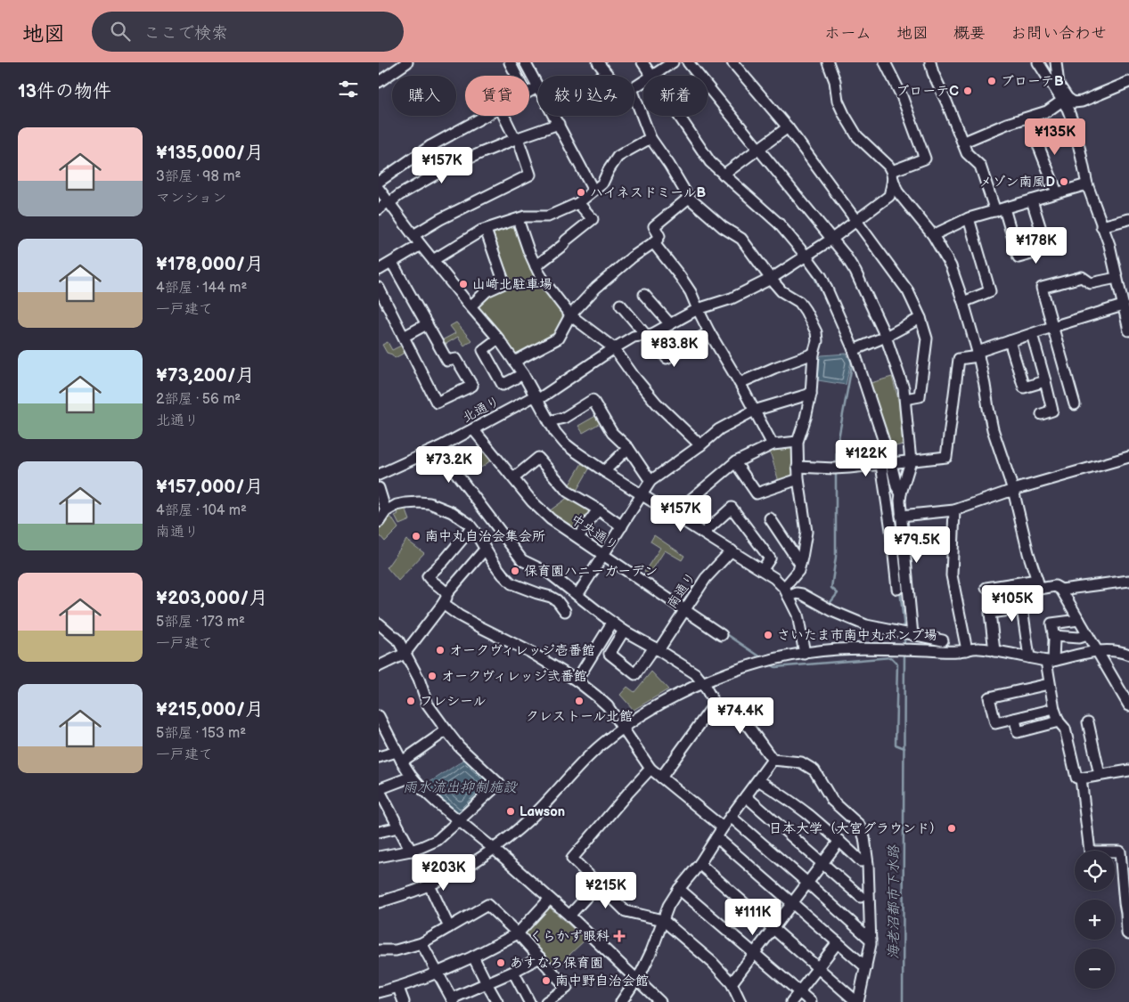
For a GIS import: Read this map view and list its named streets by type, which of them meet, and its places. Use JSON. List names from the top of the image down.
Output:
{
  "streets": {
    "street": ["北通り", "中央通り", "南通り"]
  },
  "crossings": [
    ["北通り", "中央通り"],
    ["中央通り", "南通り"]
  ],
  "water": ["雨水流出抑制施設", "海老沼都市下水路"],
  "places": {
    "other": [
      "ブローテB",
      "ブローテC",
      "メゾン南風D",
      "ハイネスドミールB",
      "山崎北駐車場",
      "南中丸自治会集会所",
      "保育園ハニーガーデン",
      "さいたま市南中丸ポンプ場",
      "オークヴィレッジ壱番館",
      "オークヴィレッジ弐番館",
      "フレシール",
      "クレストール北館",
      "Lawson",
      "日本大学（大宮グラウンド）",
      "あすなろ保育園",
      "南中野自治会館"
    ],
    "health": ["くらかず眼科"]
  },
  "page": {
    "header": "地図",
    "search": "ここで検索",
    "nav": [
      "ホーム",
      "地図",
      "概要",
      "お問い合わせ"
    ],
    "heading": "13件の物件",
    "chip": [
      "購入",
      "賃貸",
      "絞り込み",
      "新着"
    ],
    "list": [
      {
        "name": "¥135,000/月",
        "note": "3部屋 · 98 m² · マンション"
      },
      {
        "name": "¥178,000/月",
        "note": "4部屋 · 144 m² · 一戸建て"
      },
      {
        "name": "¥73,200/月",
        "note": "2部屋 · 56 m² · 北通り"
      },
      {
        "name": "¥157,000/月",
        "note": "4部屋 · 104 m² · 南通り"
      },
      {
        "name": "¥203,000/月",
        "note": "5部屋 · 173 m² · 一戸建て"
      },
      {
        "name": "¥215,000/月",
        "note": "5部屋 · 153 m² · 一戸建て"
      }
    ],
    "price": [
      "¥135K",
      "¥157K",
      "¥178K",
      "¥83.8K",
      "¥122K",
      "¥73.2K",
      "¥157K",
      "¥79.5K",
      "¥105K",
      "¥74.4K",
      "¥203K",
      "¥215K",
      "¥111K"
    ],
    "map_buttons": ["+", "−"]
  }
}
